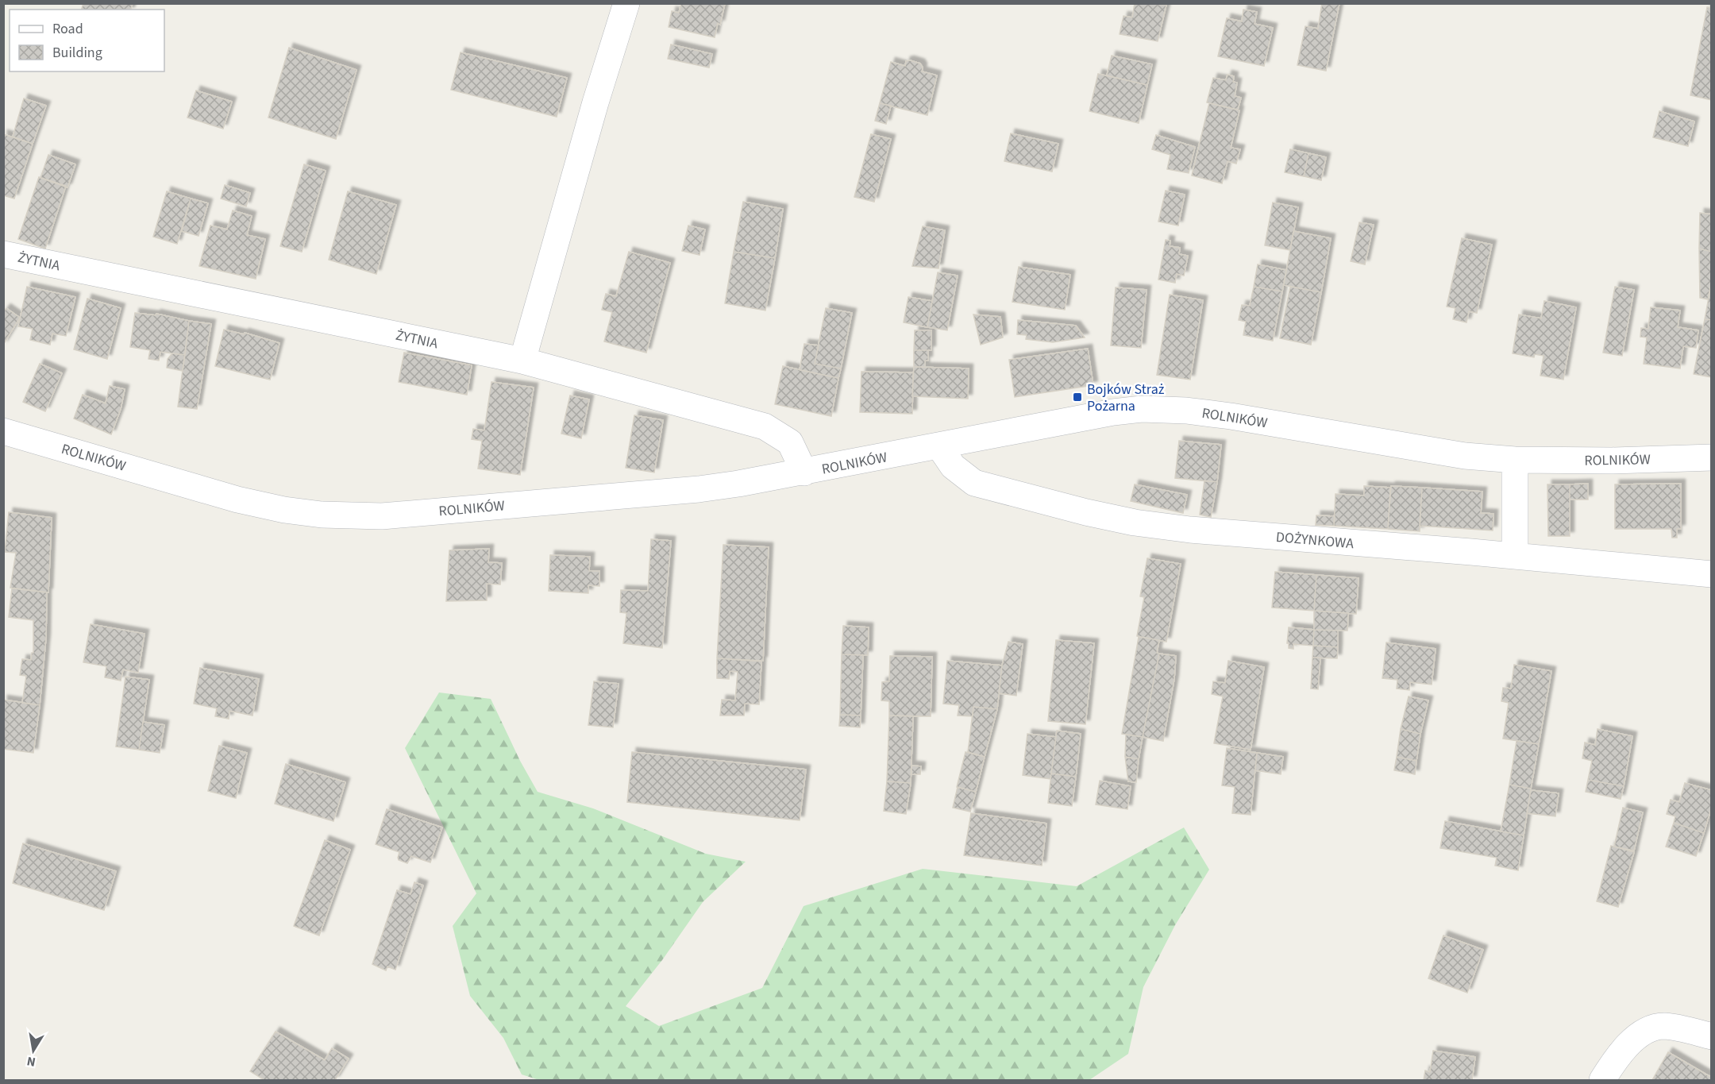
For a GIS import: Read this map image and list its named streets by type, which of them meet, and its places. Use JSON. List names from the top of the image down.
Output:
{
  "streets": {
    "street": ["ŻYTNIA", "ROLNIKÓW", "DOŻYNKOWA"]
  },
  "crossings": [
    ["ŻYTNIA", "ROLNIKÓW"],
    ["ROLNIKÓW", "DOŻYNKOWA"]
  ],
  "places": {
    "transit": ["Bojków Straż Pożarna"]
  },
  "legend": ["Road", "Building"],
  "north": "bottom"
}
